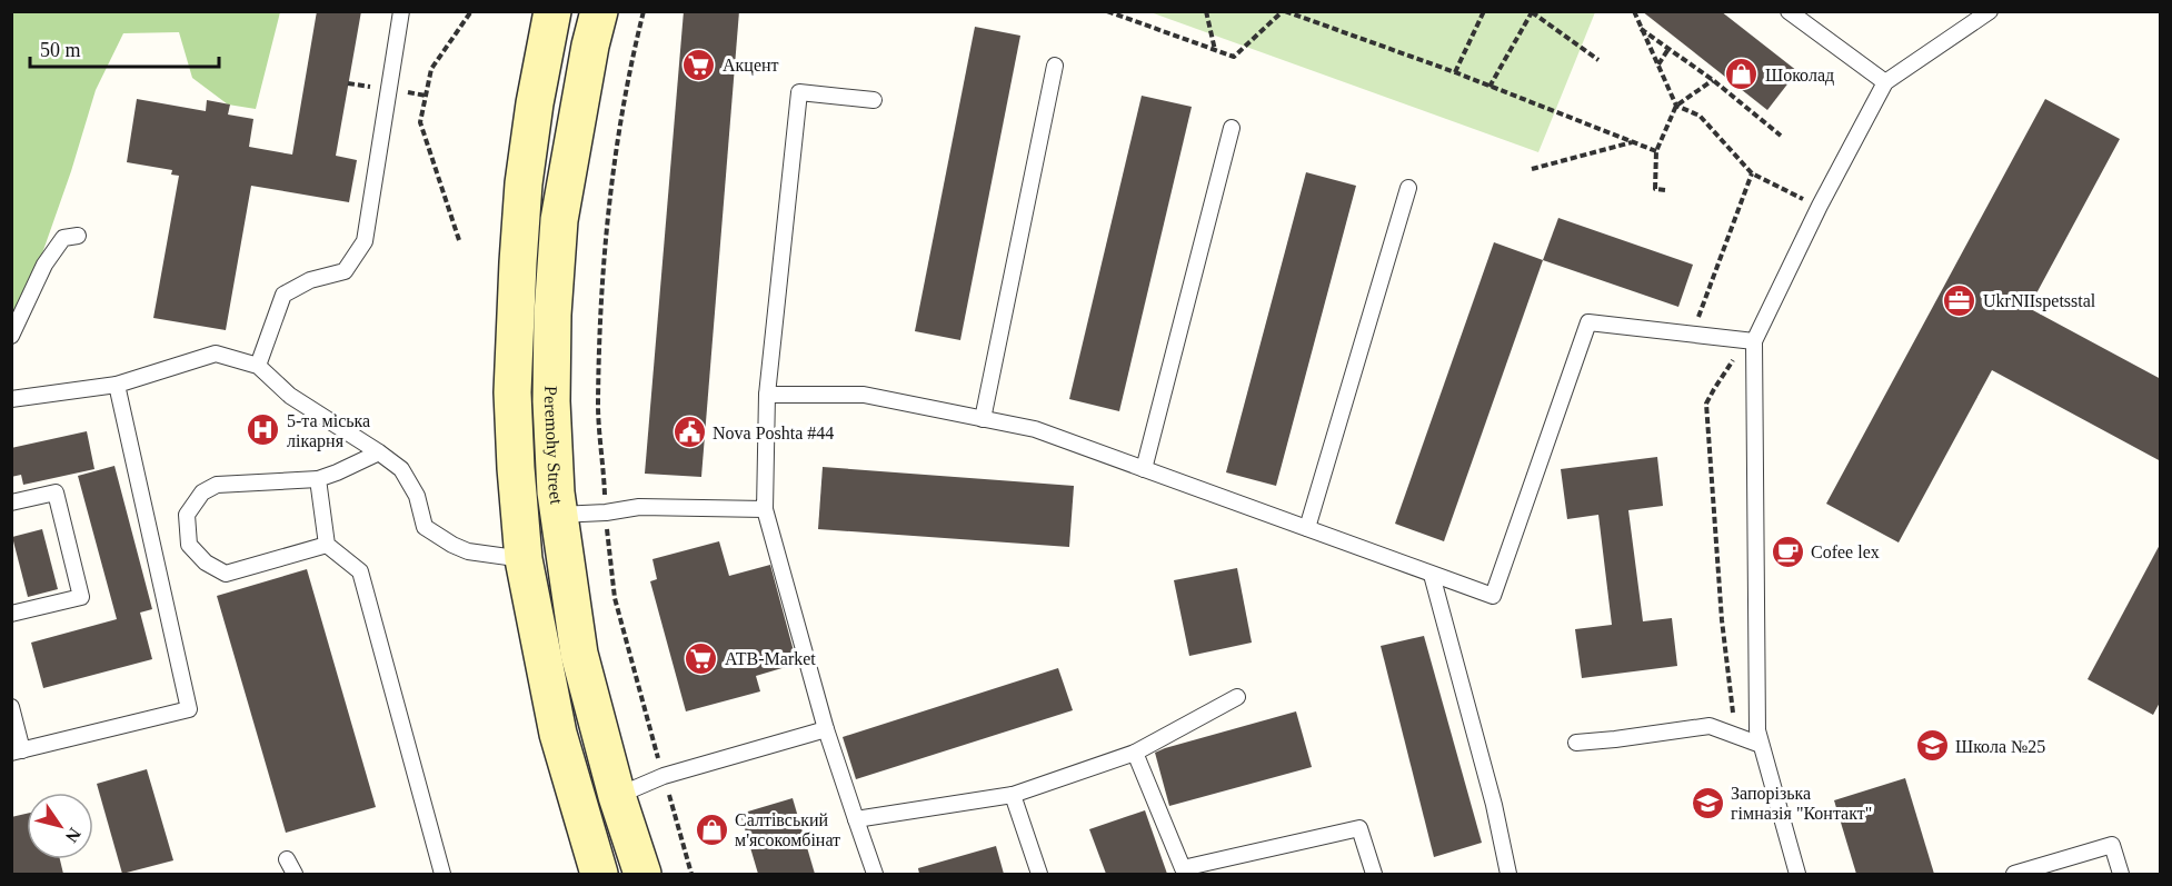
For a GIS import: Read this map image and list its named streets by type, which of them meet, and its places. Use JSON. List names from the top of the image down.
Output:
{
  "streets": {
    "main road": ["Peremohy Street"]
  },
  "places": {
    "supermarket": ["Акцент", "ATB-Market"],
    "shop": ["Шоколад", "Салтівський м'ясокомбінат"],
    "office": ["UkrNIIspetsstal"],
    "hospital": ["5-та міська лікарня"],
    "public building": ["Nova Poshta #44"],
    "cafe": ["Cofee lex"],
    "school or university": ["Школа №25", "Запорізька гімназія \"Контакт\""]
  },
  "scale_bar": "50 m",
  "north": "bottom right"
}
